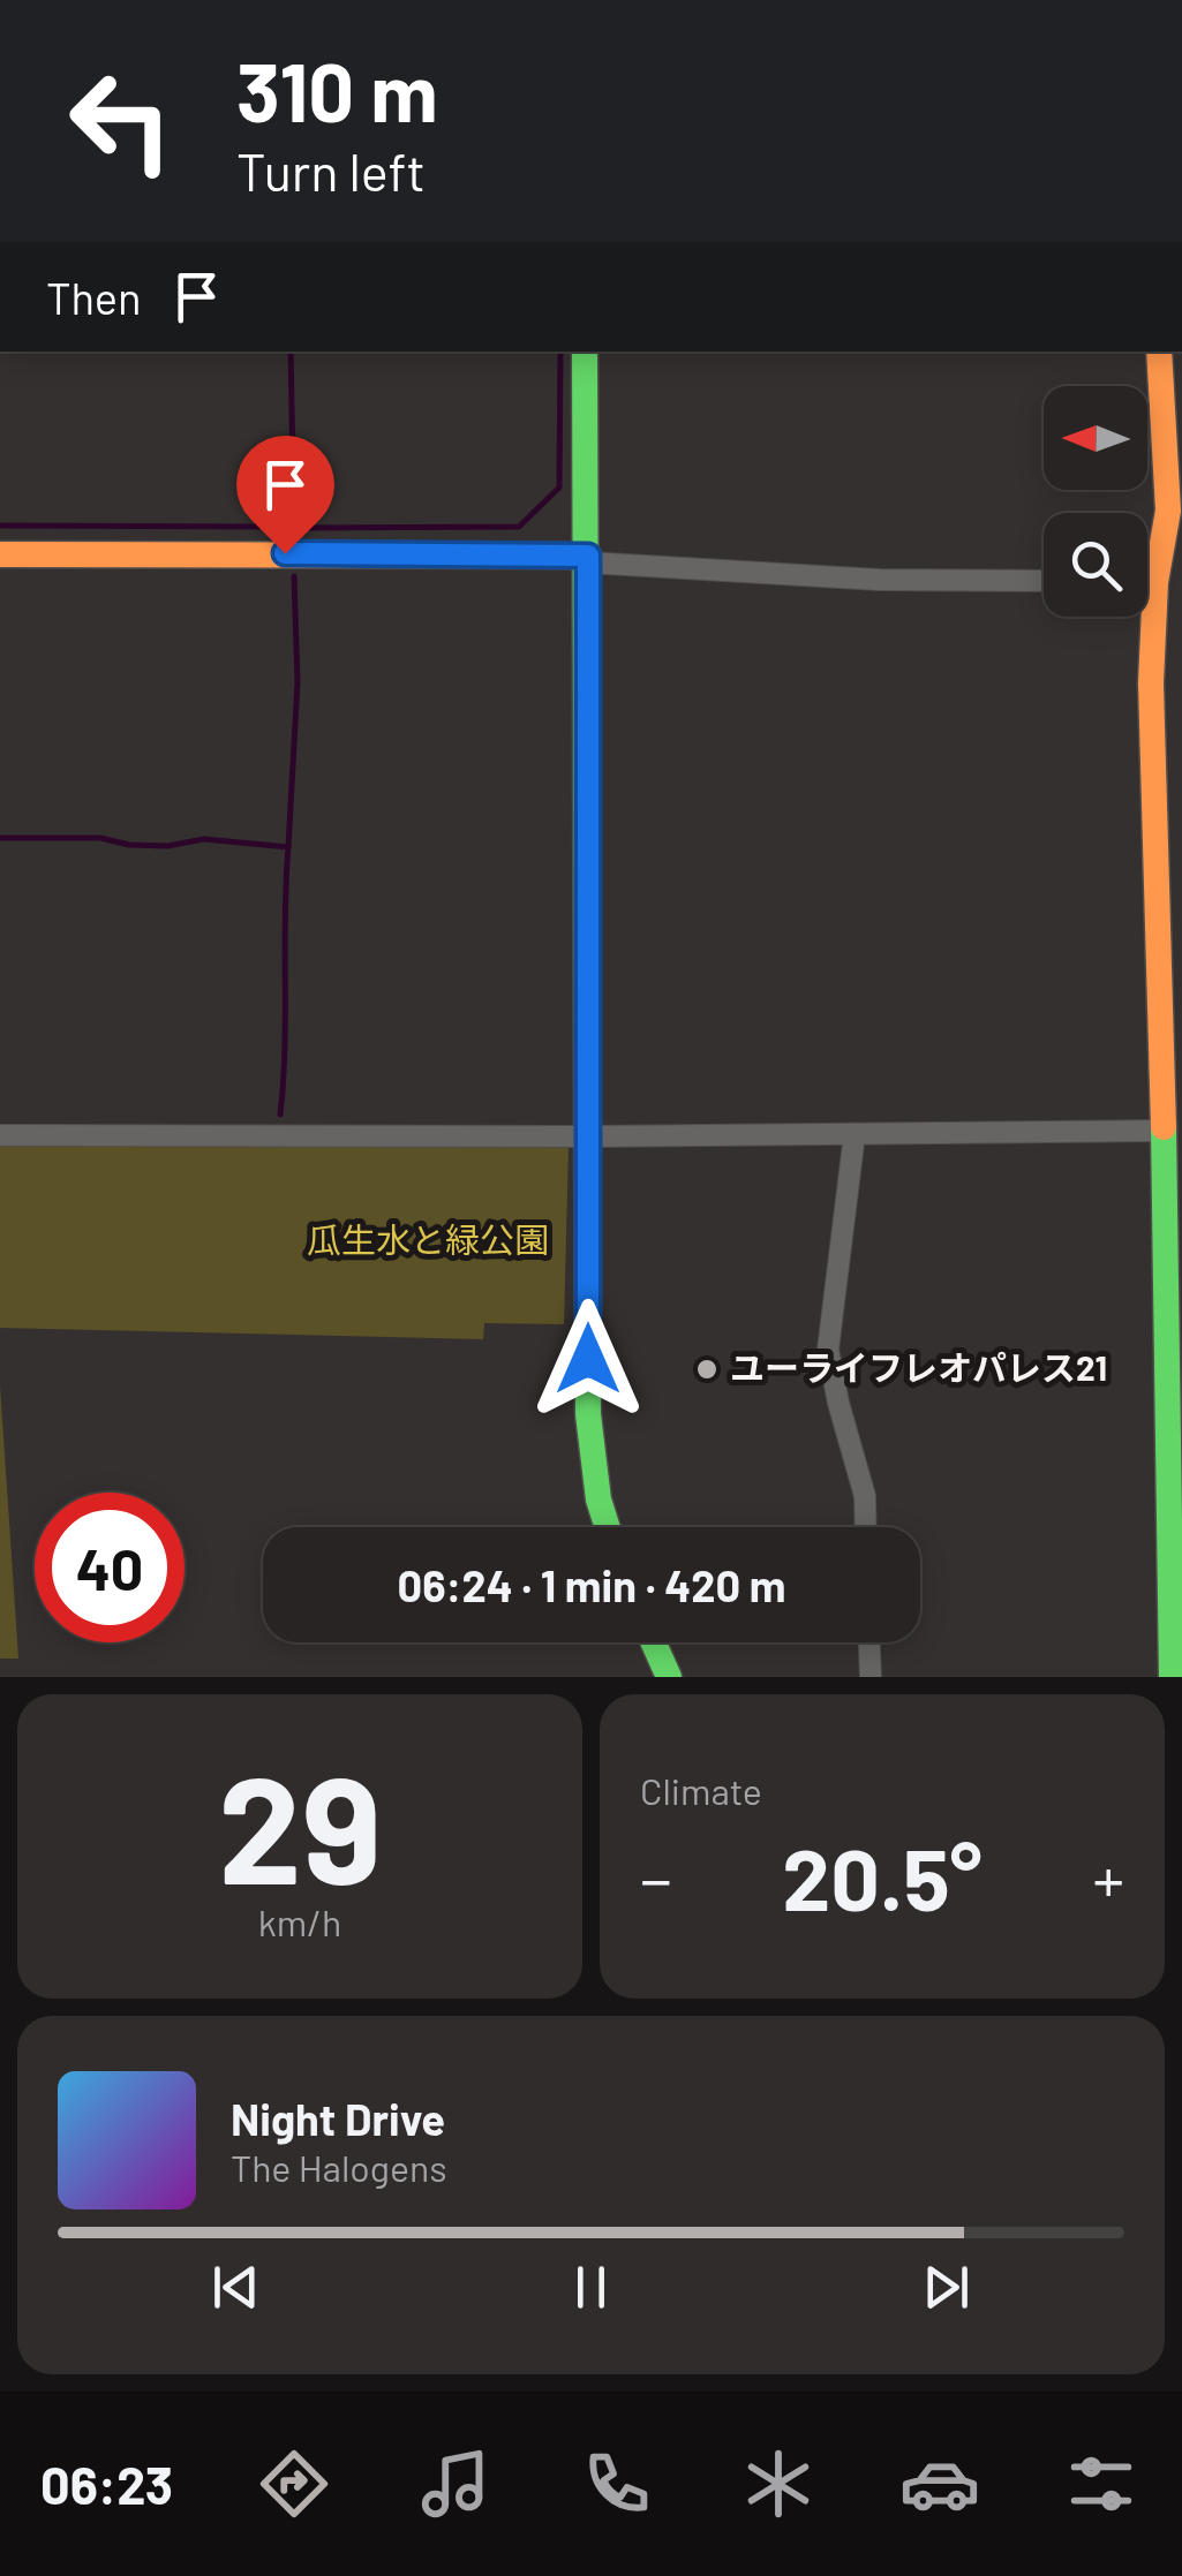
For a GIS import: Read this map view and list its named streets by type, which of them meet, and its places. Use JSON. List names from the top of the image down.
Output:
{
  "parks": ["瓜生水と緑公園"],
  "places": ["ユーライフレオパレス21"],
  "north": "left",
  "page": {
    "turn": ["310 m", "Turn left"],
    "then": "Then",
    "limit": "40",
    "trip": "06:24 · 1 min · 420 m",
    "tile": [
      ["29", "km/h"],
      "Climate"
    ],
    "heat": ["−", "20.5°", "+"],
    "song": ["Night Drive", "The Halogens"],
    "tabs": "06:23"
  }
}
